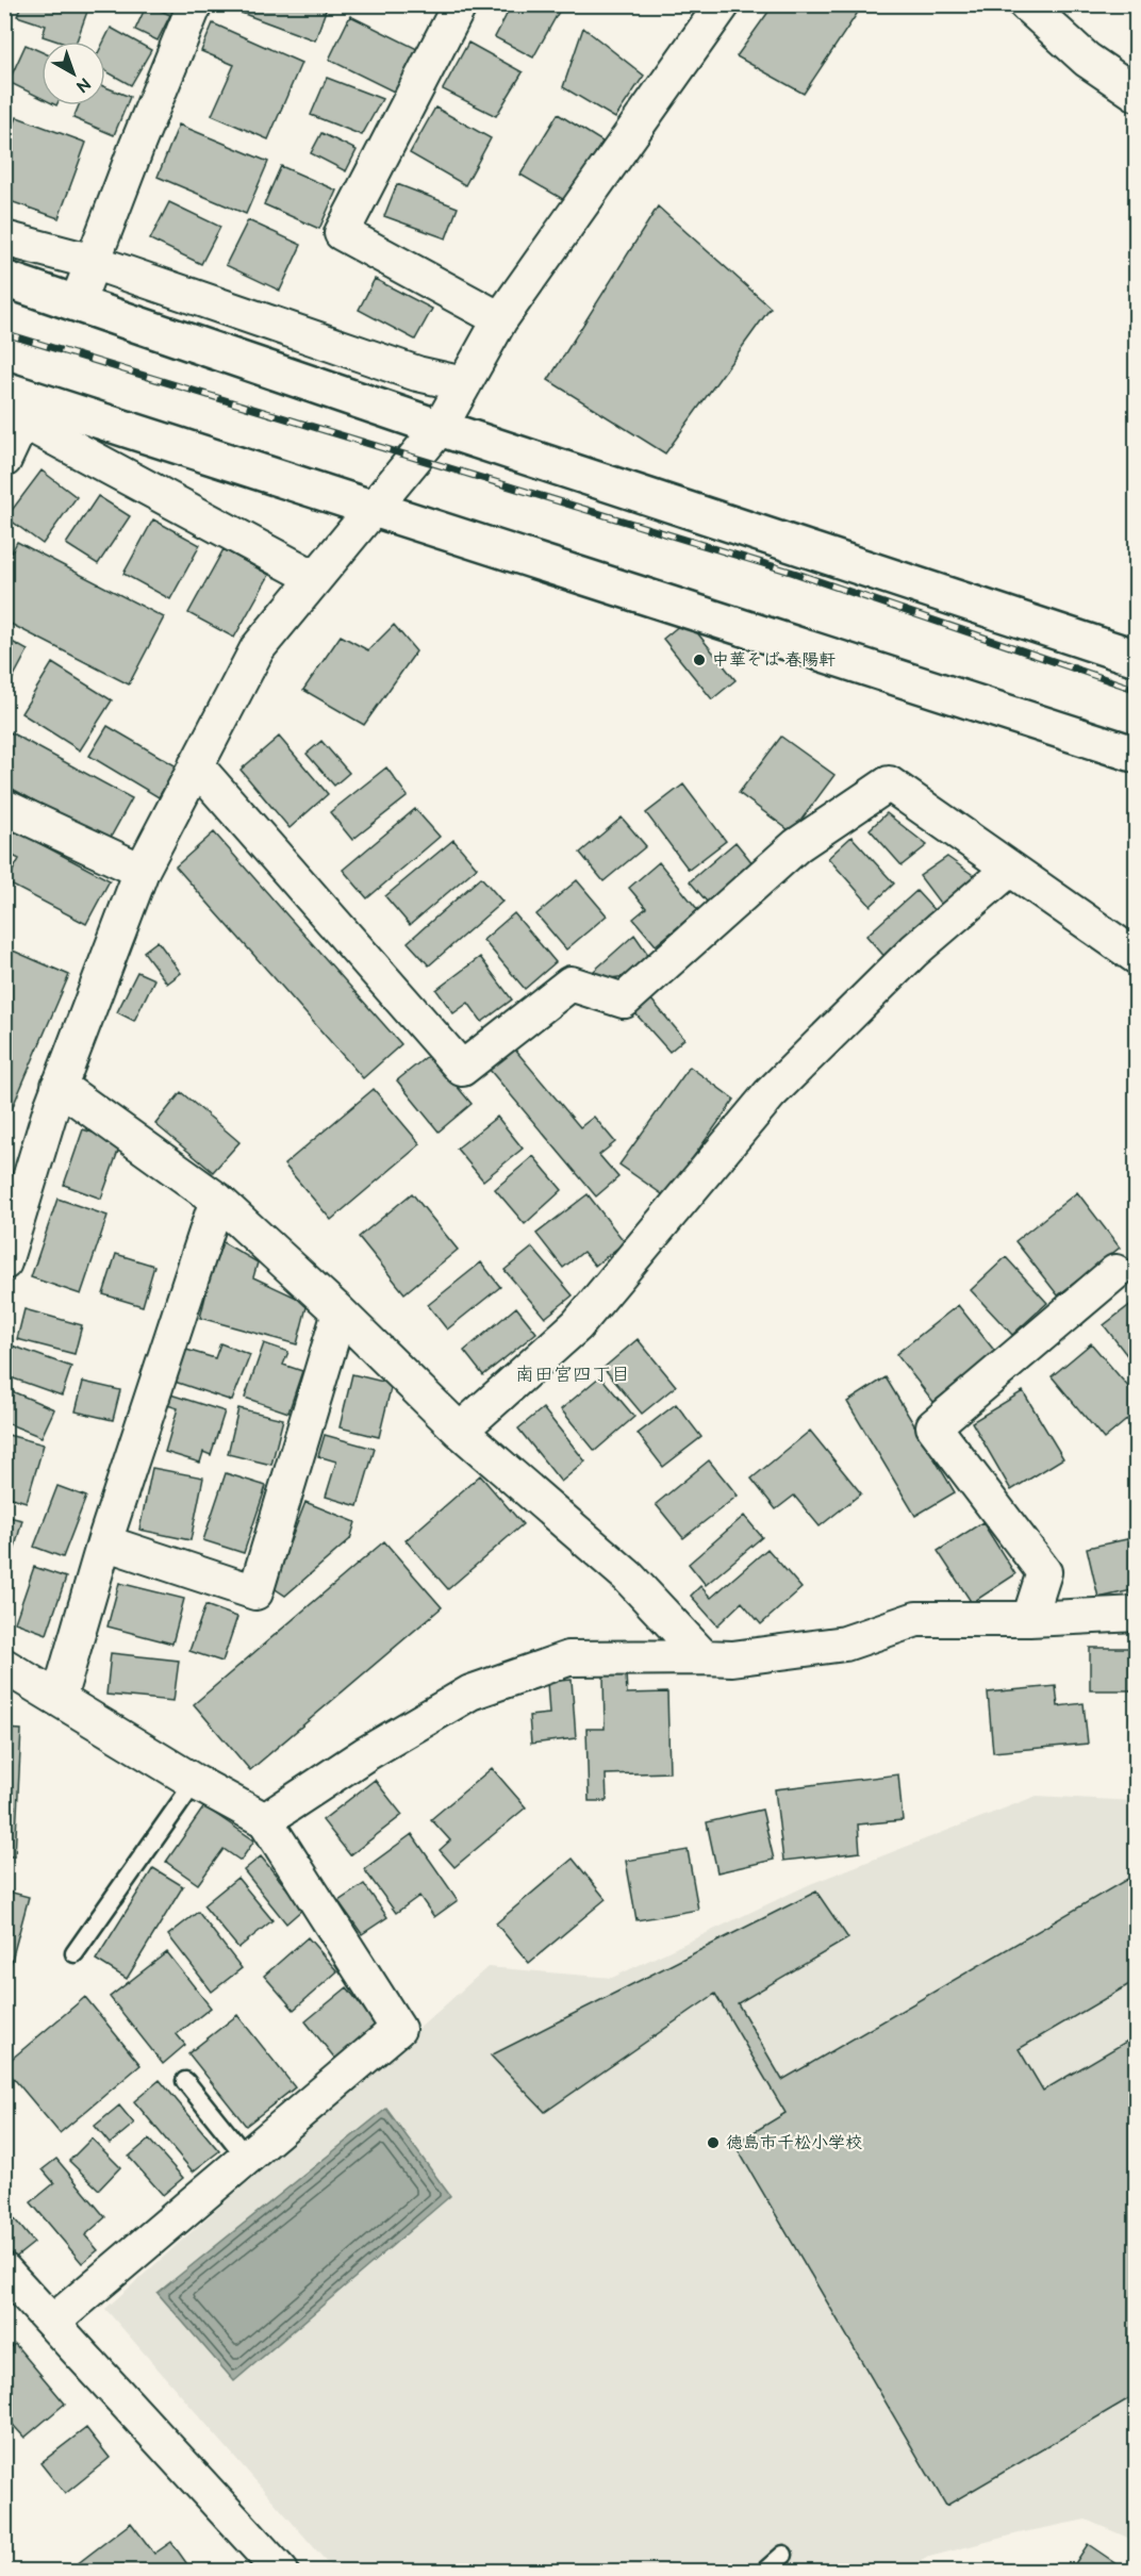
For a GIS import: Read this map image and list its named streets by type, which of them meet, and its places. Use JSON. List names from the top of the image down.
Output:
{
  "districts": ["南田宮四丁目"],
  "places": ["中華そば 春陽軒", "徳島市千松小学校"],
  "north": "bottom right"
}
